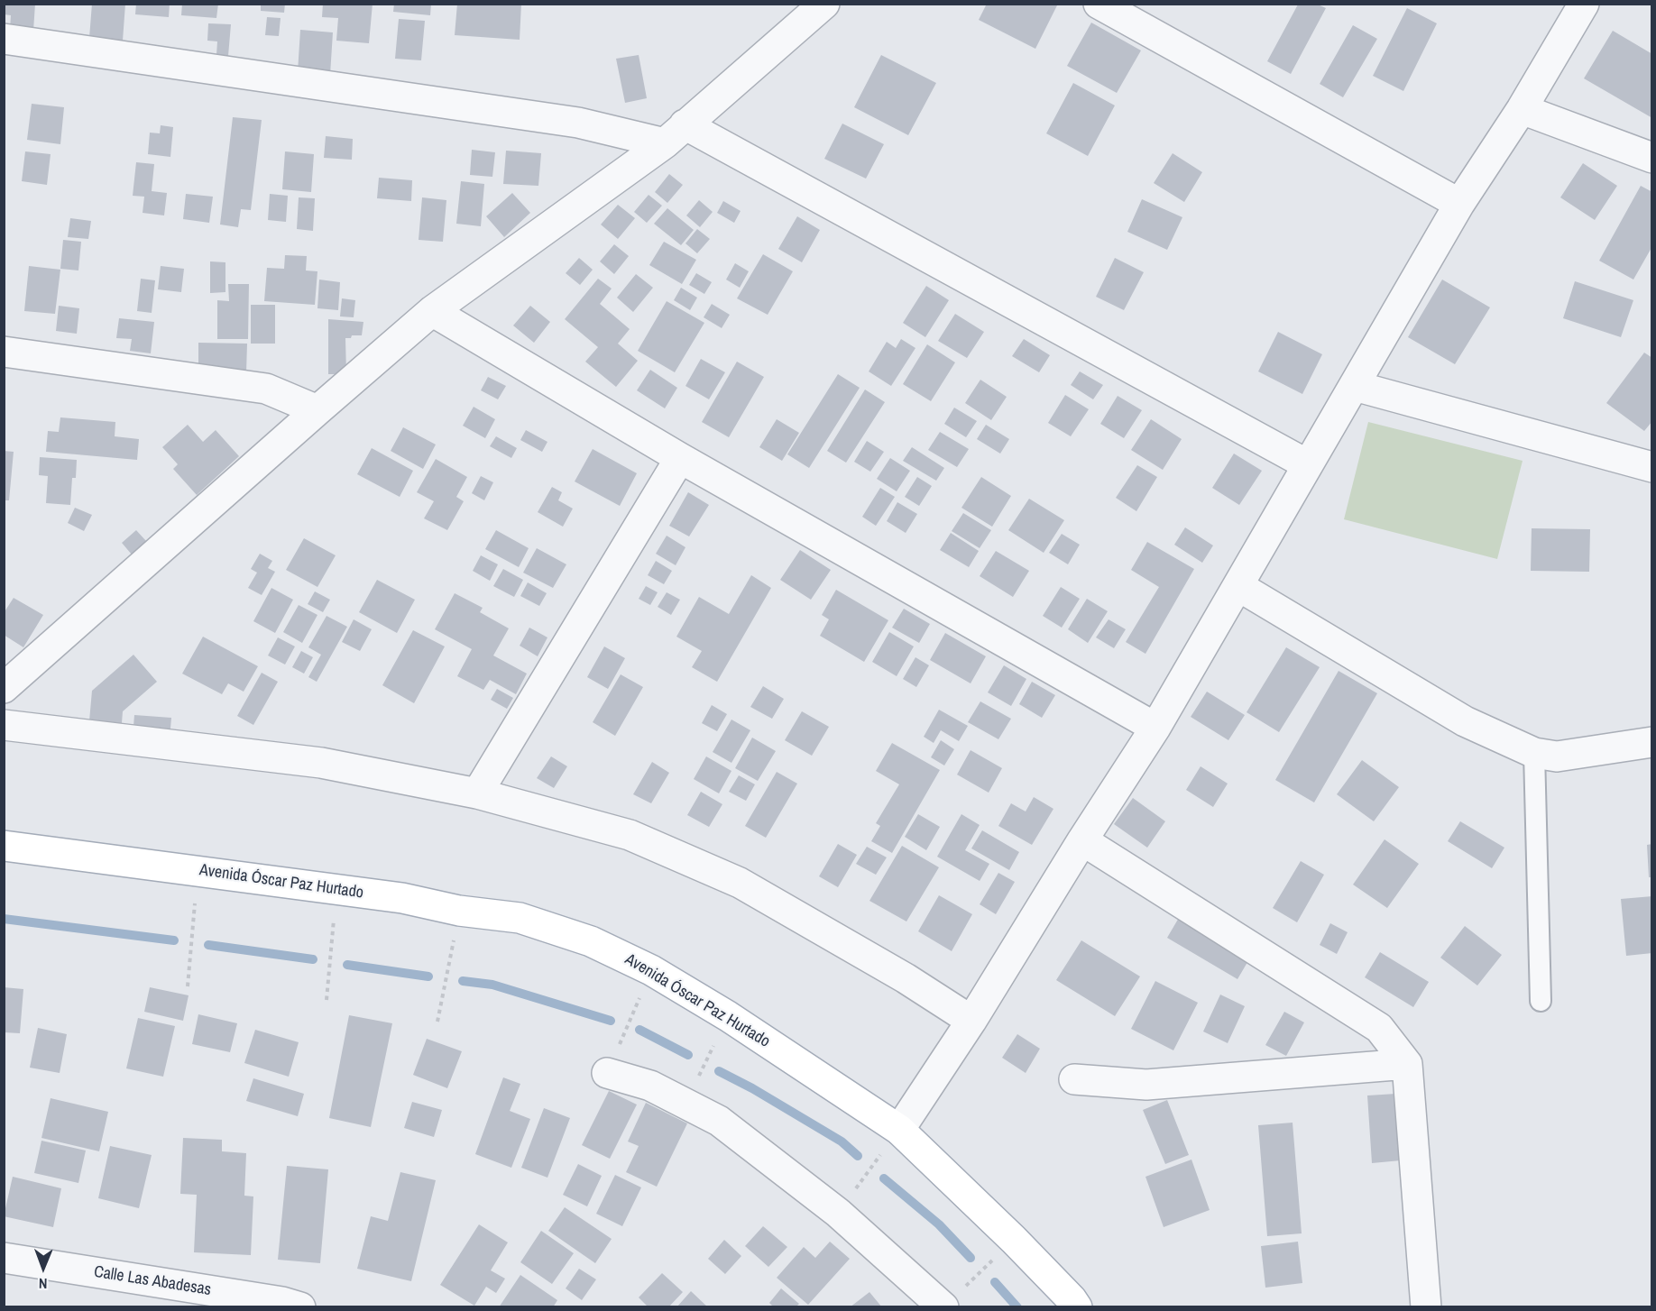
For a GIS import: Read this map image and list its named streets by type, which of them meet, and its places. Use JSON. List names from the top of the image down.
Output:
{
  "streets": {
    "main road": ["Avenida Óscar Paz Hurtado"],
    "street": ["Calle Las Abadesas"]
  },
  "north": "bottom"
}
